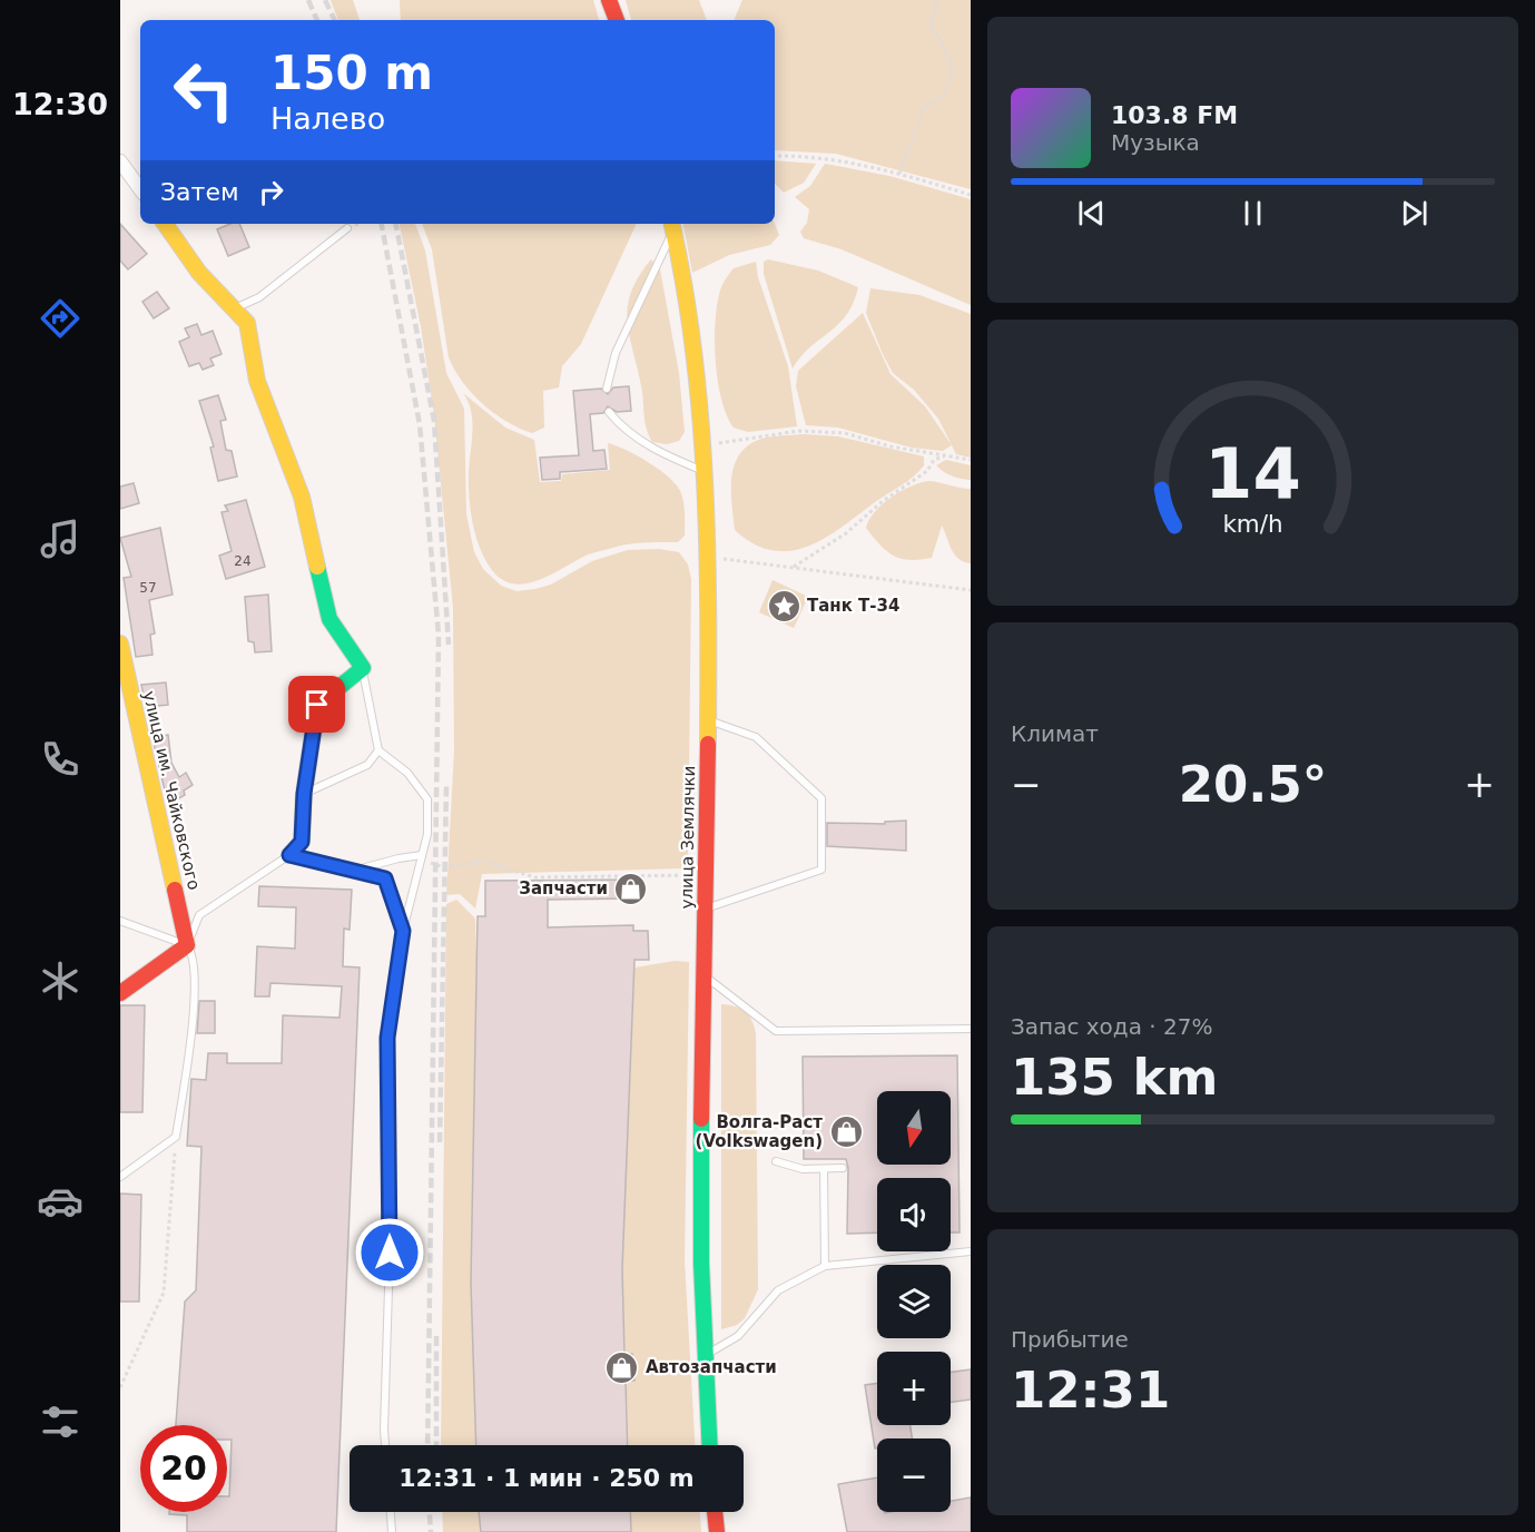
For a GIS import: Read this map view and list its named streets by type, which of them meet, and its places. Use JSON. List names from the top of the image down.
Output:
{
  "streets": {
    "main road": ["улица им. Чайковского", "улица Землячки"]
  },
  "places": {
    "place": ["Танк Т-34"],
    "shop": ["Запчасти", "Волга-Раст (Volkswagen)", "Автозапчасти"]
  },
  "house_numbers": ["24", "57"],
  "north": "bottom",
  "page": {
    "tabs": "12:30",
    "turn": ["150 m", "Налево"],
    "song": ["103.8 FM", "Музыка"],
    "then": "Затем",
    "tile": [
      "Климат",
      ["Запас хода · 27%", "135 km"],
      ["Прибытие", "12:31"]
    ],
    "heat": ["−", "20.5°", "+"],
    "map_buttons": ["+", "−"],
    "limit": "20",
    "trip": "12:31 · 1 мин · 250 m",
    "gauge": ["14", "km/h"]
  }
}
